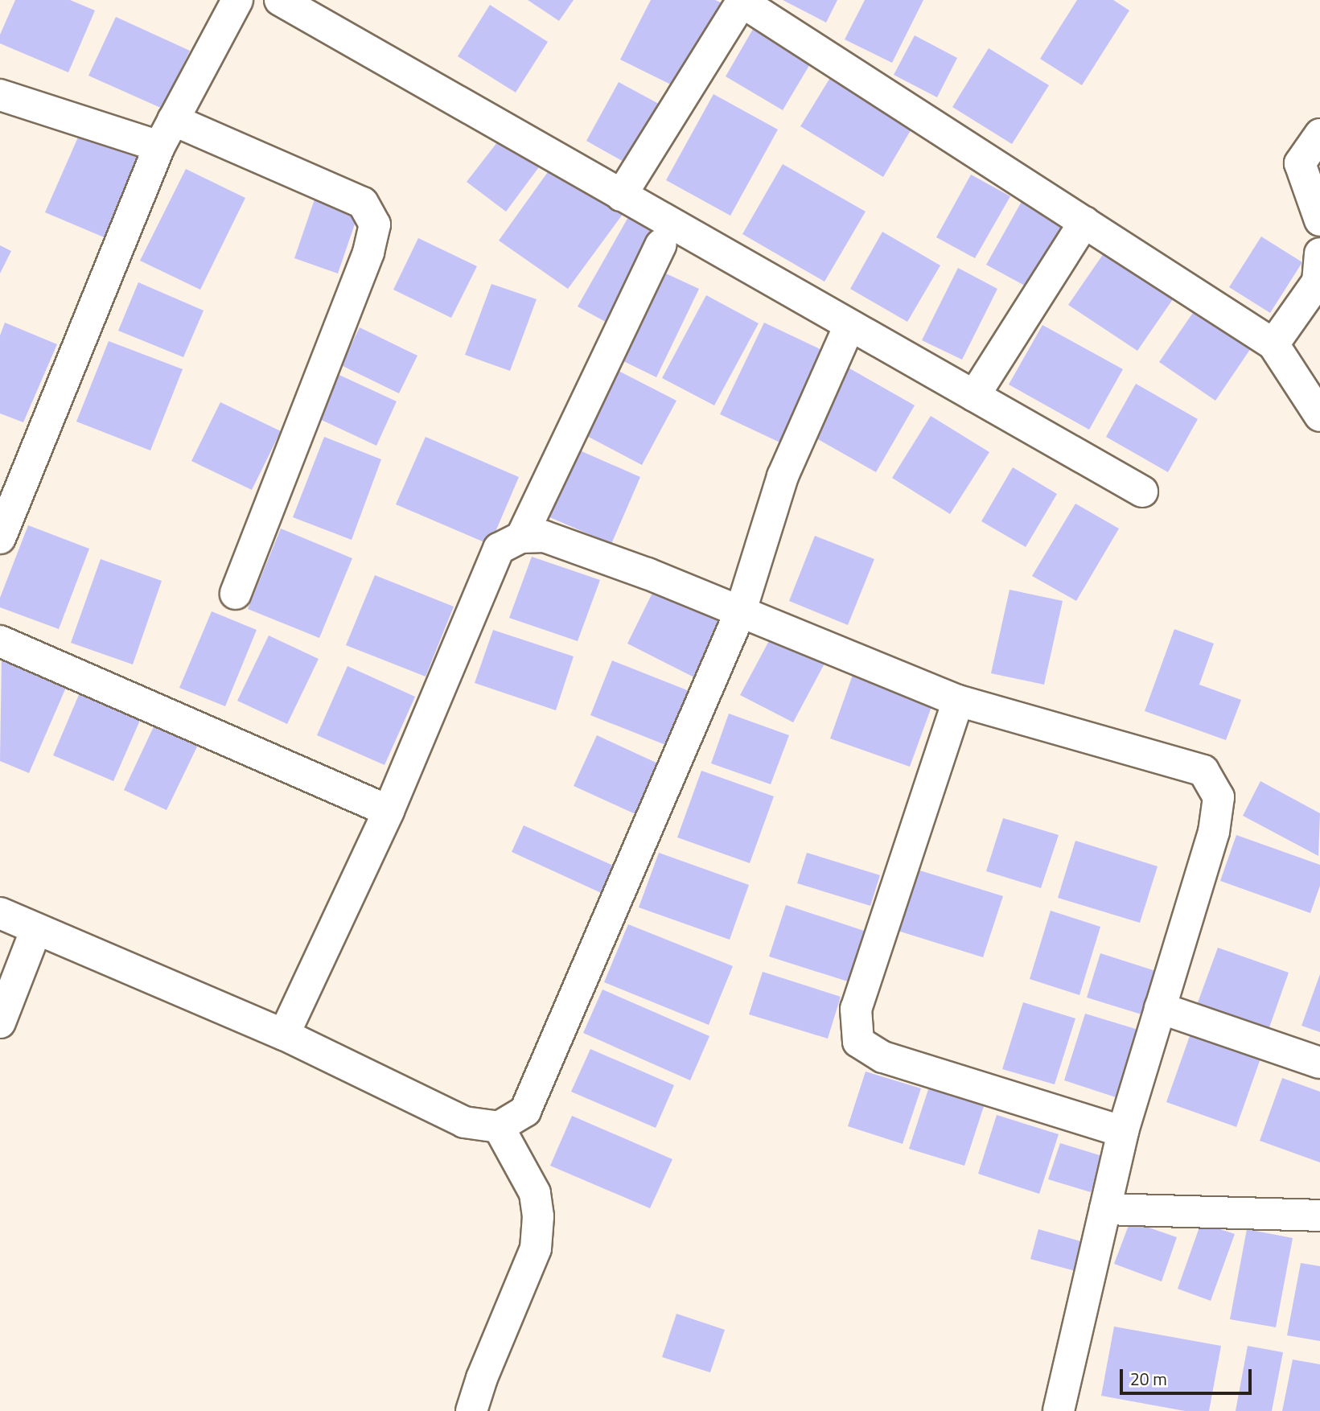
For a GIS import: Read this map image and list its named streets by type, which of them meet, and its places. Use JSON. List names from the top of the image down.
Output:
{
  "scale_bar": "20 m"
}
